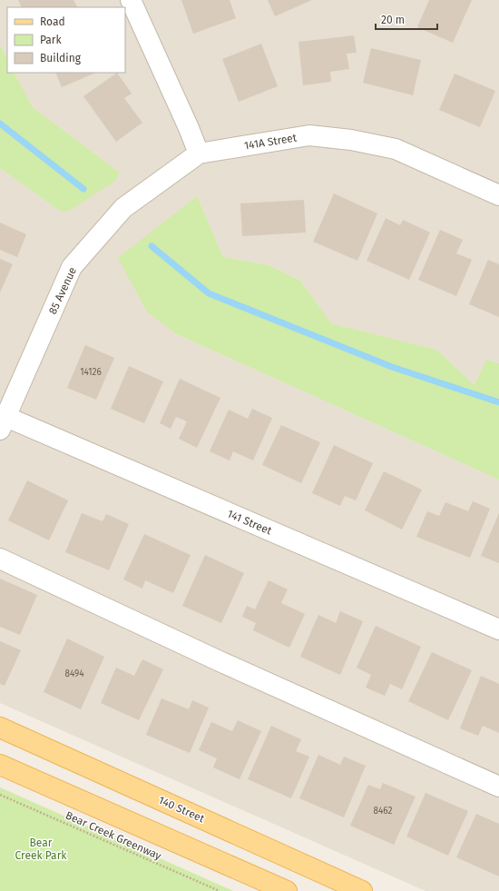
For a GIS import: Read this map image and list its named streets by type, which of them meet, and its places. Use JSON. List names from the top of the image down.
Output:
{
  "streets": {
    "main road": ["140 Street"],
    "street": ["141A Street", "85 Avenue", "141 Street"],
    "path": ["Bear Creek Greenway"]
  },
  "crossings": [
    ["141A Street", "85 Avenue"],
    ["85 Avenue", "141 Street"]
  ],
  "parks": ["Bear Creek Park"],
  "house_numbers": ["14126", "8494", "8462"],
  "legend": ["Road", "Park", "Building"],
  "scale_bar": "20 m"
}
